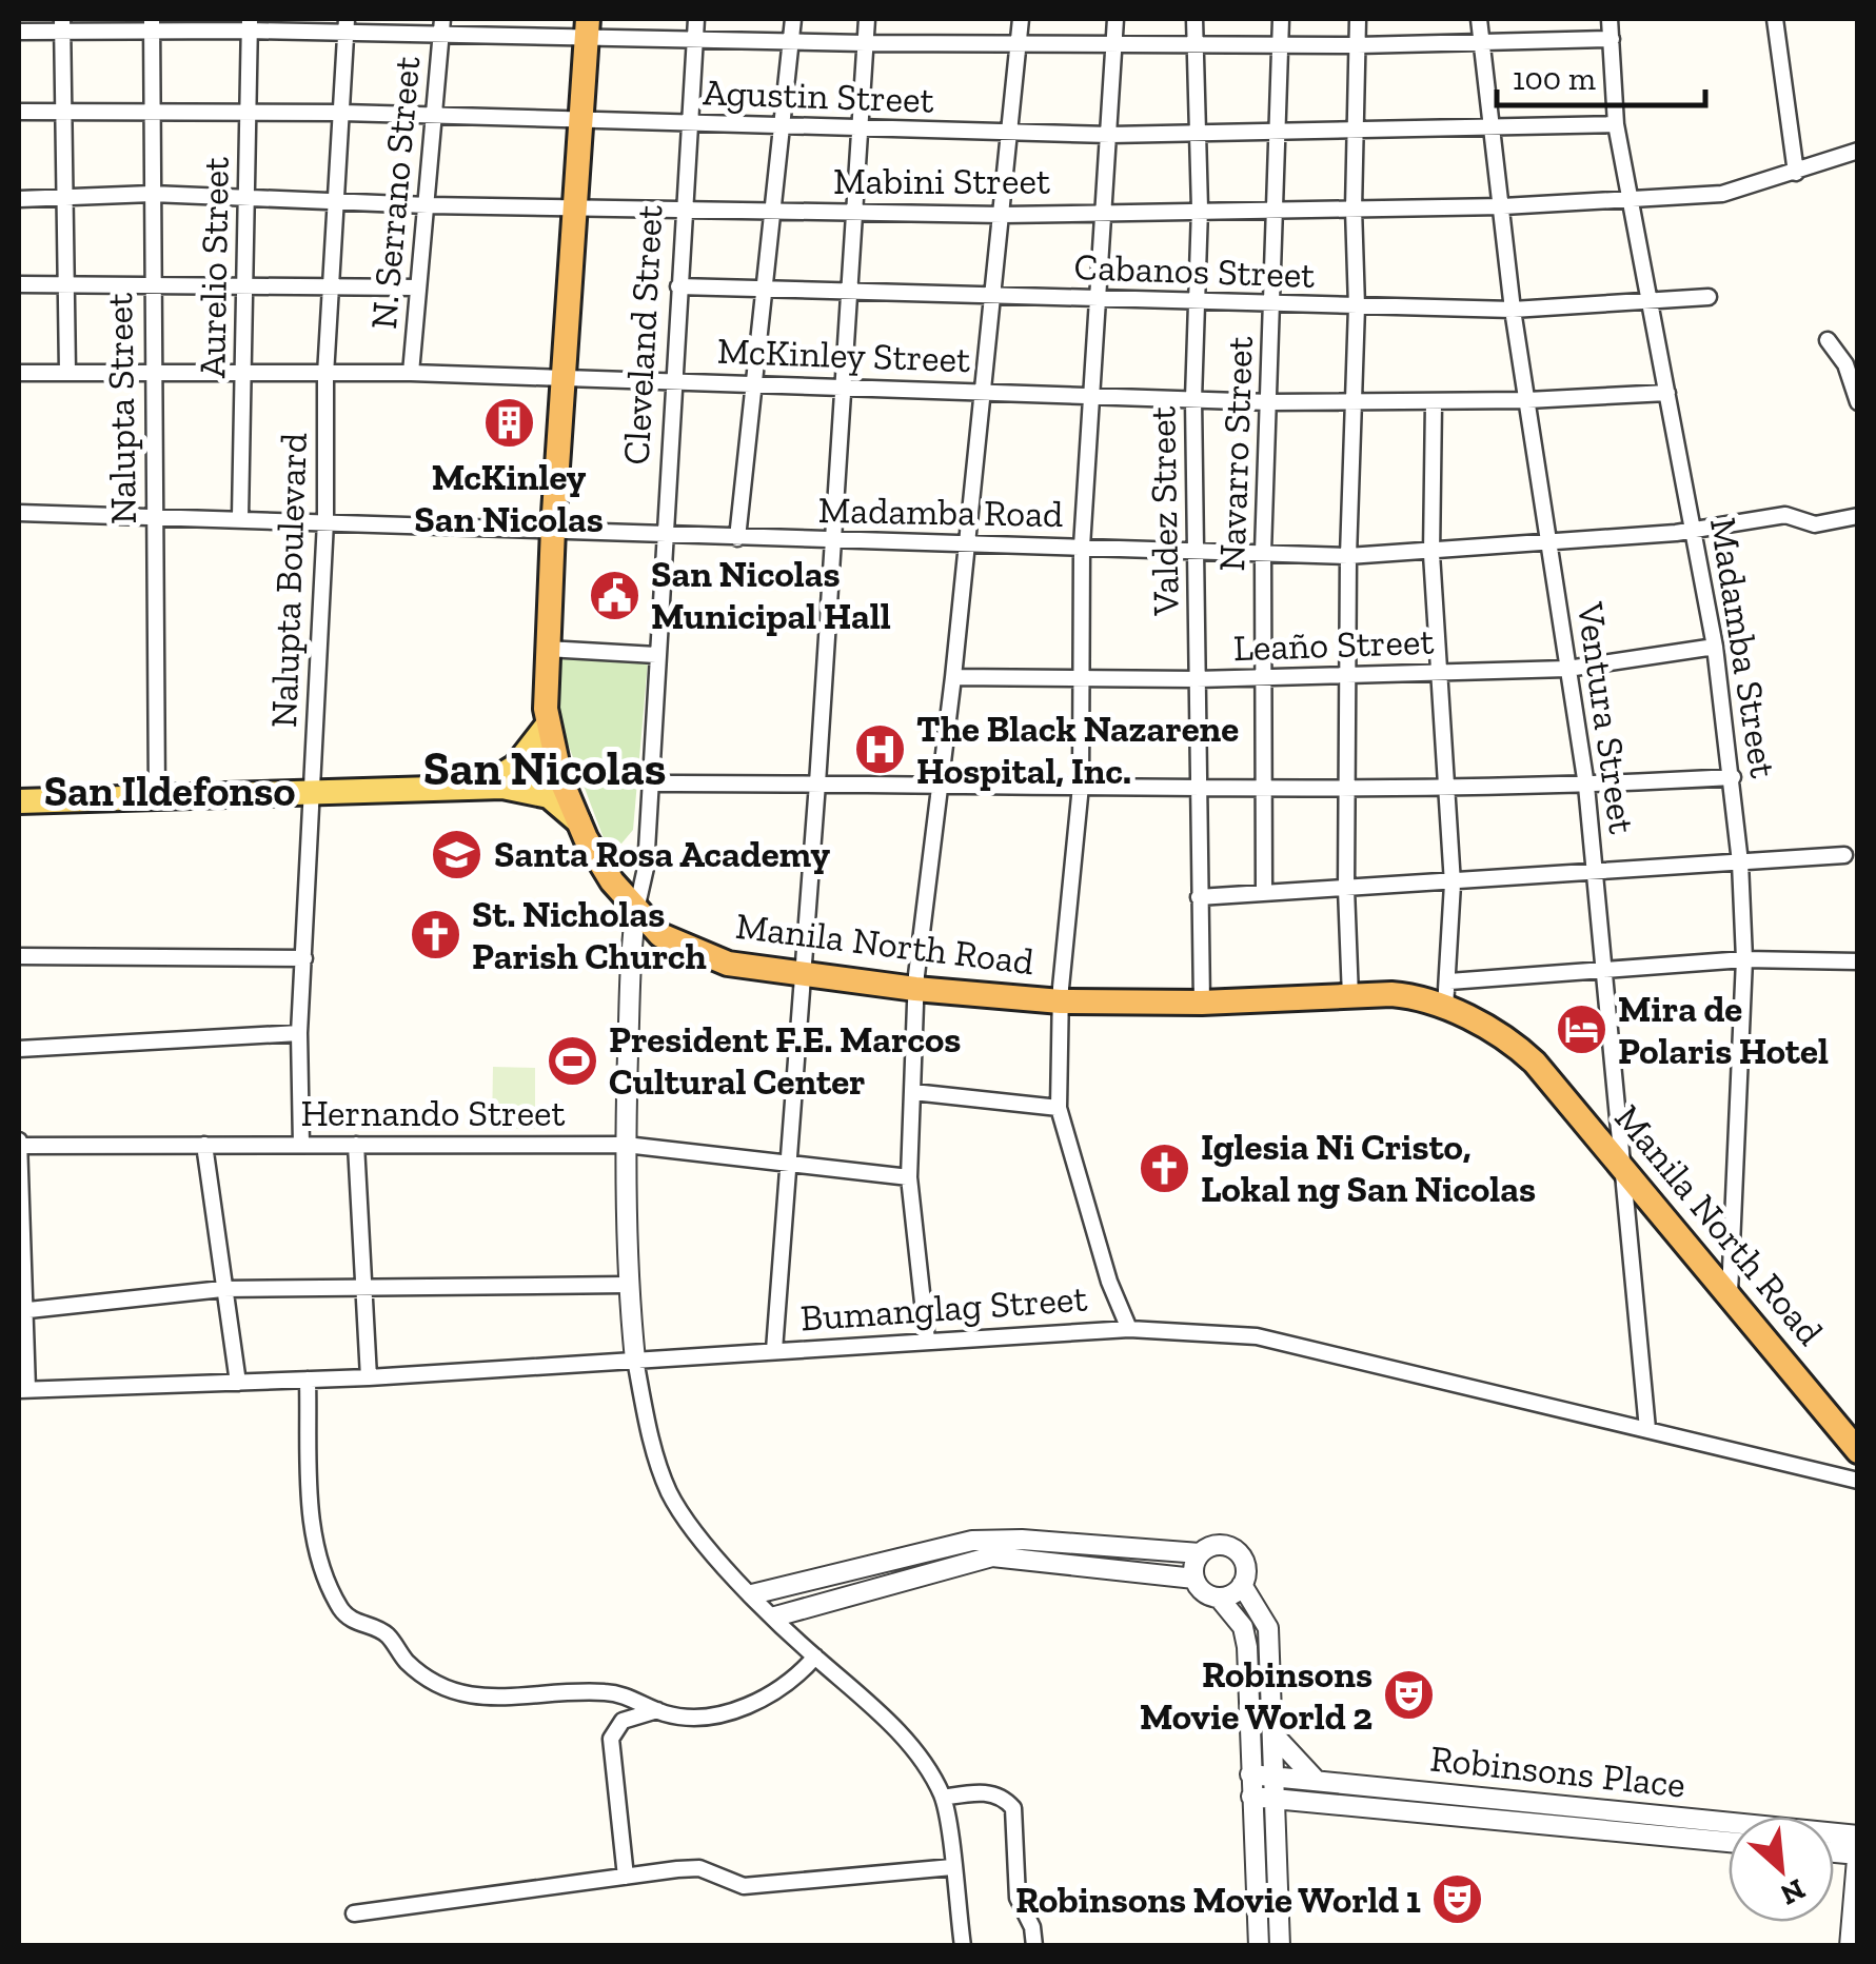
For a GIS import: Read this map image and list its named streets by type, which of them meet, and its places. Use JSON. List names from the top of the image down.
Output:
{
  "streets": {
    "highway": ["Manila North Road"],
    "street": [
      "Agustin Street",
      "Mabini Street",
      "N. Serrano Street",
      "Aurelio Street",
      "Cabanos Street",
      "Cleveland Street",
      "McKinley Street",
      "Nalupta Street",
      "Navarro Street",
      "Valdez Street",
      "Madamba Road",
      "Nalupta Boulevard",
      "Leaño Street",
      "Madamba Street",
      "Ventura Street",
      "Hernando Street",
      "Bumanglag Street",
      "Robinsons Place"
    ]
  },
  "crossings": [
    ["Agustin Street", "N. Serrano Street"],
    ["Agustin Street", "Aurelio Street"],
    ["Agustin Street", "Cleveland Street"],
    ["Agustin Street", "Nalupta Street"],
    ["Agustin Street", "Navarro Street"],
    ["Agustin Street", "Valdez Street"],
    ["Agustin Street", "Nalupta Boulevard"],
    ["Agustin Street", "Madamba Street"],
    ["Agustin Street", "Ventura Street"],
    ["Agustin Street", "Manila North Road"],
    ["Mabini Street", "N. Serrano Street"],
    ["Mabini Street", "Aurelio Street"],
    ["Mabini Street", "Cleveland Street"],
    ["Mabini Street", "Nalupta Street"],
    ["Mabini Street", "Navarro Street"],
    ["Mabini Street", "Valdez Street"],
    ["Mabini Street", "Nalupta Boulevard"],
    ["Mabini Street", "Madamba Street"],
    ["Mabini Street", "Ventura Street"],
    ["Mabini Street", "Manila North Road"],
    ["N. Serrano Street", "McKinley Street"],
    ["Aurelio Street", "McKinley Street"],
    ["Aurelio Street", "Madamba Road"],
    ["Cabanos Street", "Cleveland Street"],
    ["Cabanos Street", "Navarro Street"],
    ["Cabanos Street", "Valdez Street"],
    ["Cabanos Street", "Madamba Street"],
    ["Cabanos Street", "Ventura Street"],
    ["Cleveland Street", "McKinley Street"],
    ["Cleveland Street", "Madamba Road"],
    ["Cleveland Street", "Manila North Road"],
    ["McKinley Street", "Nalupta Street"],
    ["McKinley Street", "Navarro Street"],
    ["McKinley Street", "Valdez Street"],
    ["McKinley Street", "Nalupta Boulevard"],
    ["McKinley Street", "Madamba Street"],
    ["McKinley Street", "Ventura Street"],
    ["McKinley Street", "Manila North Road"],
    ["Nalupta Street", "Madamba Road"],
    ["Navarro Street", "Madamba Road"],
    ["Navarro Street", "Leaño Street"],
    ["Valdez Street", "Madamba Road"],
    ["Valdez Street", "Leaño Street"],
    ["Valdez Street", "Manila North Road"],
    ["Madamba Road", "Nalupta Boulevard"],
    ["Madamba Road", "Madamba Street"],
    ["Madamba Road", "Ventura Street"],
    ["Madamba Road", "Manila North Road"],
    ["Nalupta Boulevard", "Hernando Street"],
    ["Leaño Street", "Madamba Street"],
    ["Leaño Street", "Ventura Street"],
    ["Madamba Street", "Manila North Road"],
    ["Ventura Street", "Manila North Road"],
    ["Ventura Street", "Bumanglag Street"]
  ],
  "districts": ["San Nicolas", "San Ildefonso"],
  "places": {
    "building": ["McKinley San Nicolas"],
    "public building": ["San Nicolas Municipal Hall"],
    "hospital": ["The Black Nazarene Hospital, Inc."],
    "school or university": ["Santa Rosa Academy"],
    "church": ["St. Nicholas Parish Church", "Iglesia Ni Cristo, Lokal ng San Nicolas"],
    "hotel": ["Mira de Polaris Hotel"],
    "sports": ["President F.E. Marcos Cultural Center"],
    "theatre": ["Robinsons Movie World 2", "Robinsons Movie World 1"]
  },
  "scale_bar": "100 m",
  "north": "bottom right"
}
